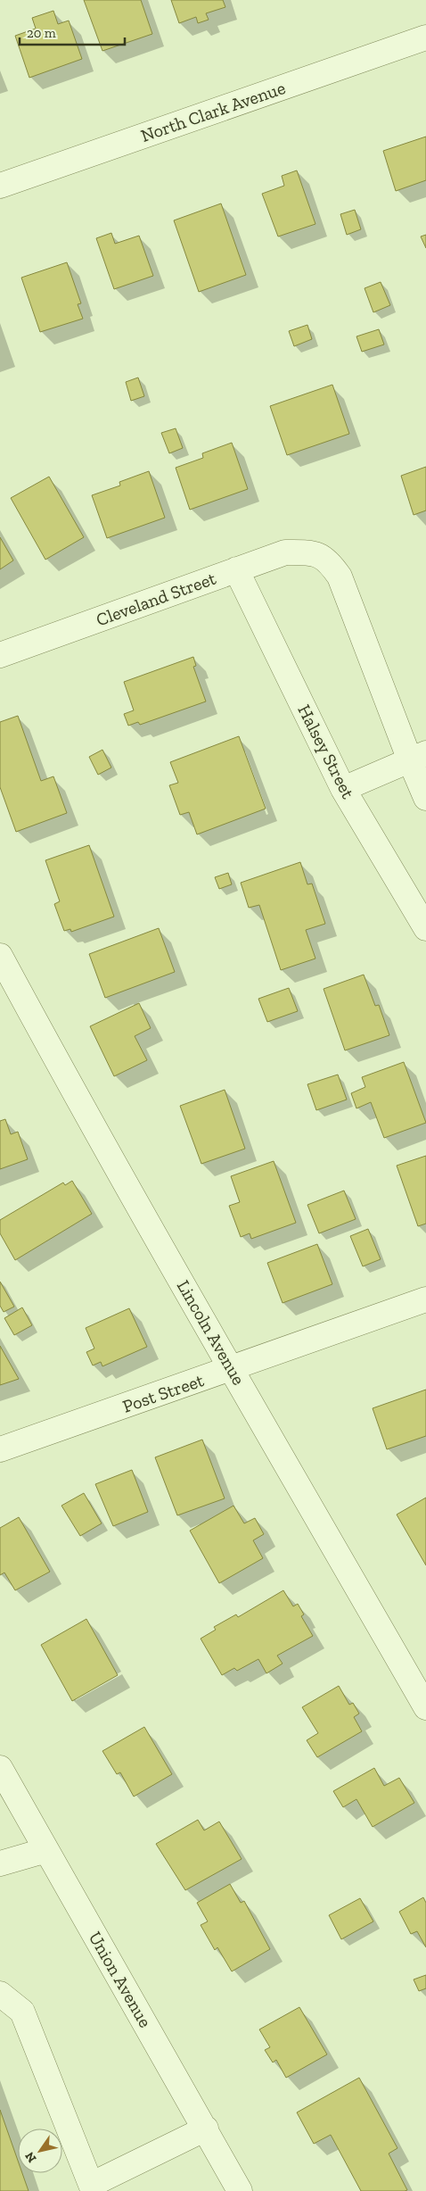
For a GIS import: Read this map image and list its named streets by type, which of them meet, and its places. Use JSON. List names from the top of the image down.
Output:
{
  "streets": {
    "street": [
      "North Clark Avenue",
      "Cleveland Street",
      "Halsey Street",
      "Lincoln Avenue",
      "Post Street",
      "Union Avenue"
    ]
  },
  "crossings": [
    ["Cleveland Street", "Halsey Street"],
    ["Lincoln Avenue", "Post Street"]
  ],
  "scale_bar": "20 m",
  "north": "bottom left"
}
